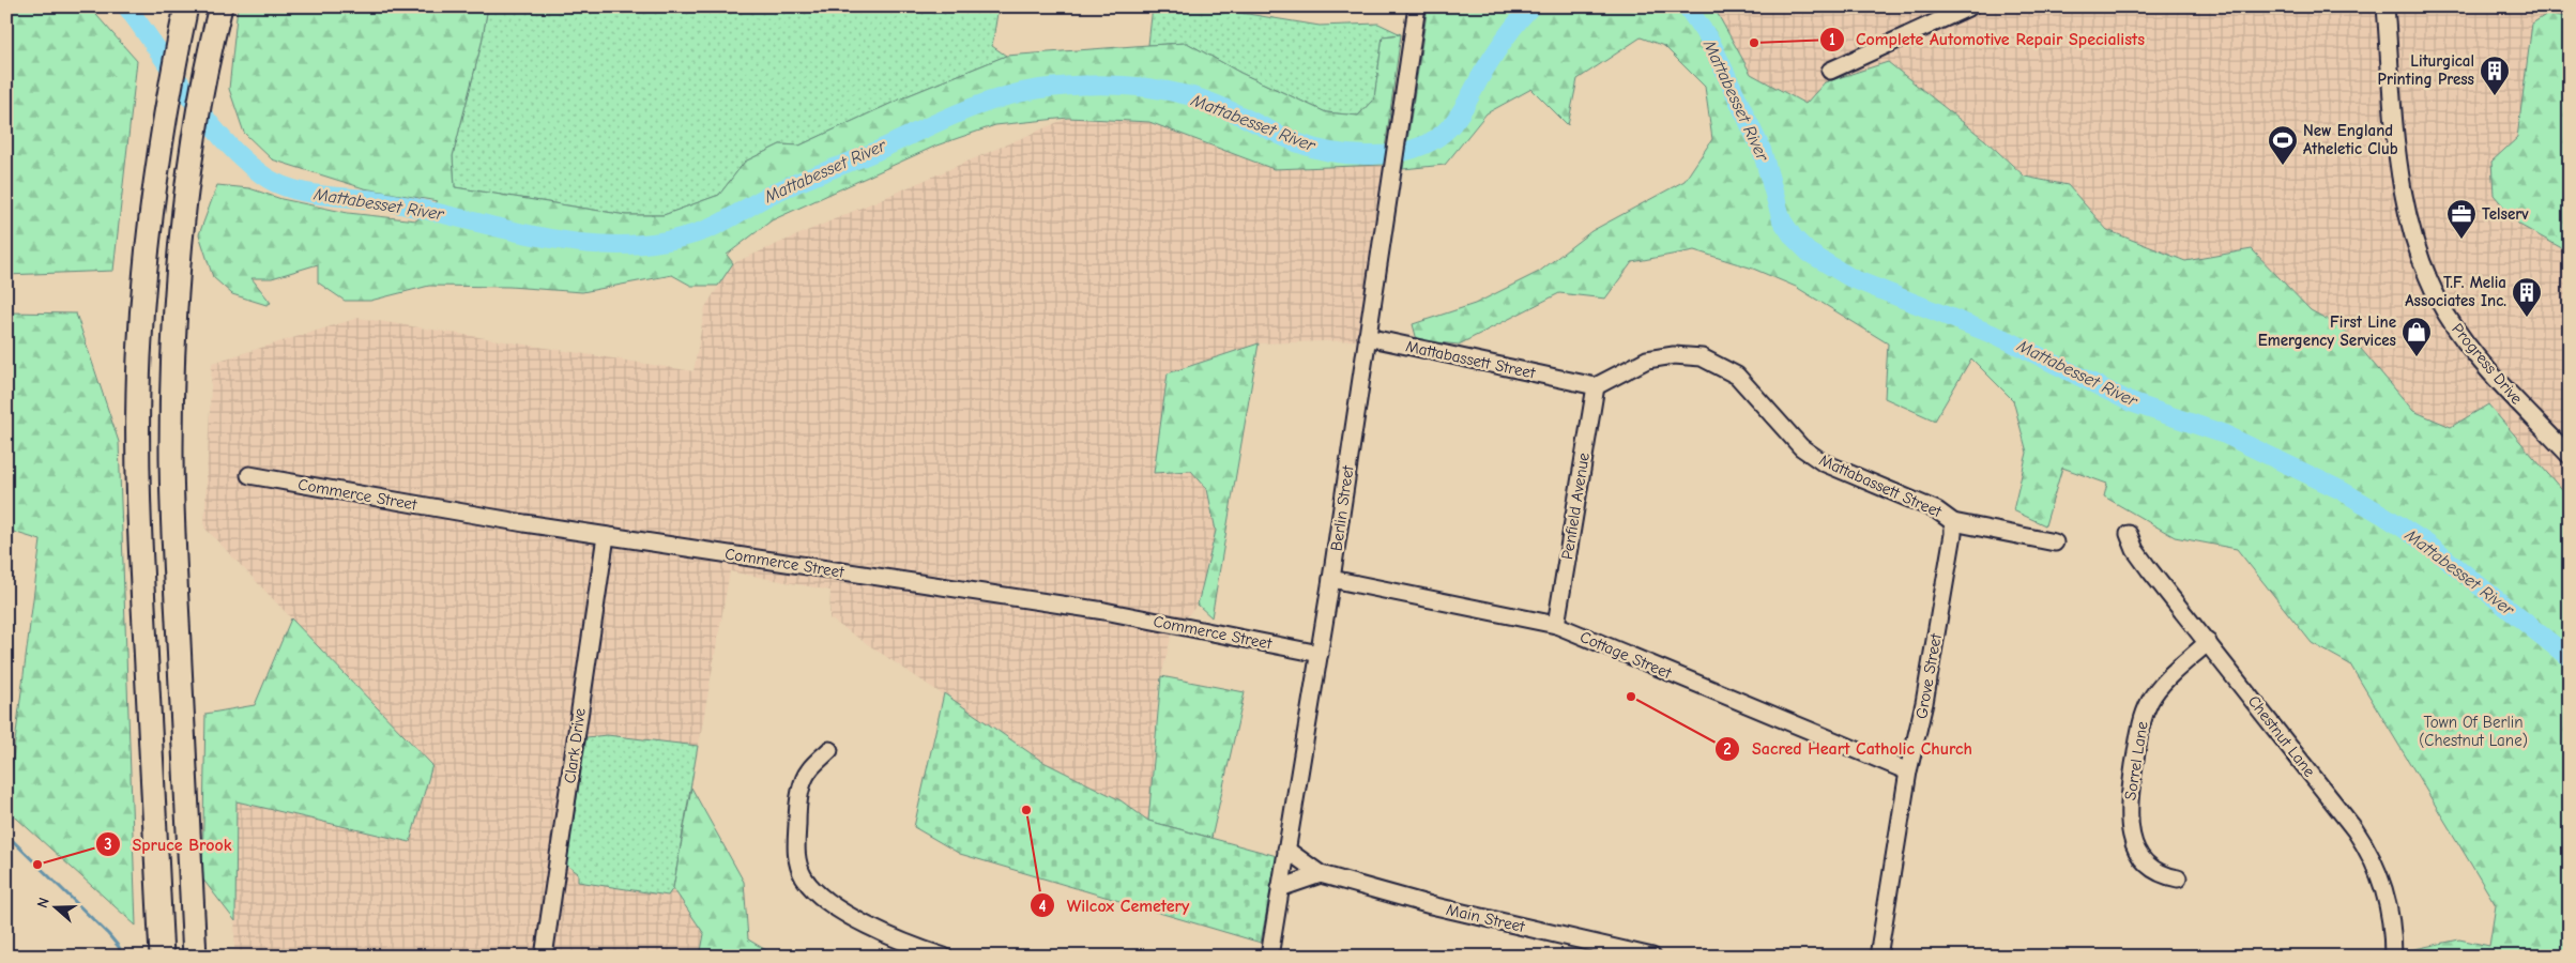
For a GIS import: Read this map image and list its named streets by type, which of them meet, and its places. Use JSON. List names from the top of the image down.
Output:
{
  "streets": {
    "street": [
      "Mattabassett Street",
      "Progress Drive",
      "Commerce Street",
      "Penfield Avenue",
      "Berlin Street",
      "Cottage Street",
      "Grove Street",
      "Chestnut Lane",
      "Clark Drive",
      "Sorrel Lane",
      "Main Street"
    ]
  },
  "crossings": [
    ["Mattabassett Street", "Penfield Avenue"],
    ["Mattabassett Street", "Berlin Street"],
    ["Mattabassett Street", "Grove Street"],
    ["Commerce Street", "Berlin Street"],
    ["Commerce Street", "Clark Drive"],
    ["Penfield Avenue", "Cottage Street"],
    ["Berlin Street", "Cottage Street"],
    ["Berlin Street", "Main Street"],
    ["Cottage Street", "Grove Street"],
    ["Chestnut Lane", "Sorrel Lane"]
  ],
  "water": ["Mattabesset River"],
  "parks": ["Town Of Berlin (Chestnut Lane)"],
  "places": {
    "other": [
      "Complete Automotive Repair Specialists",
      "Sacred Heart Catholic Church",
      "Wilcox Cemetery",
      "Spruce Brook"
    ],
    "building": ["Liturgical Printing Press", "T.F. Melia Associates Inc."],
    "sports": ["New England Atheletic Club"],
    "office": ["Telserv"],
    "shop": ["First Line Emergency Services"]
  },
  "north": "left"
}
